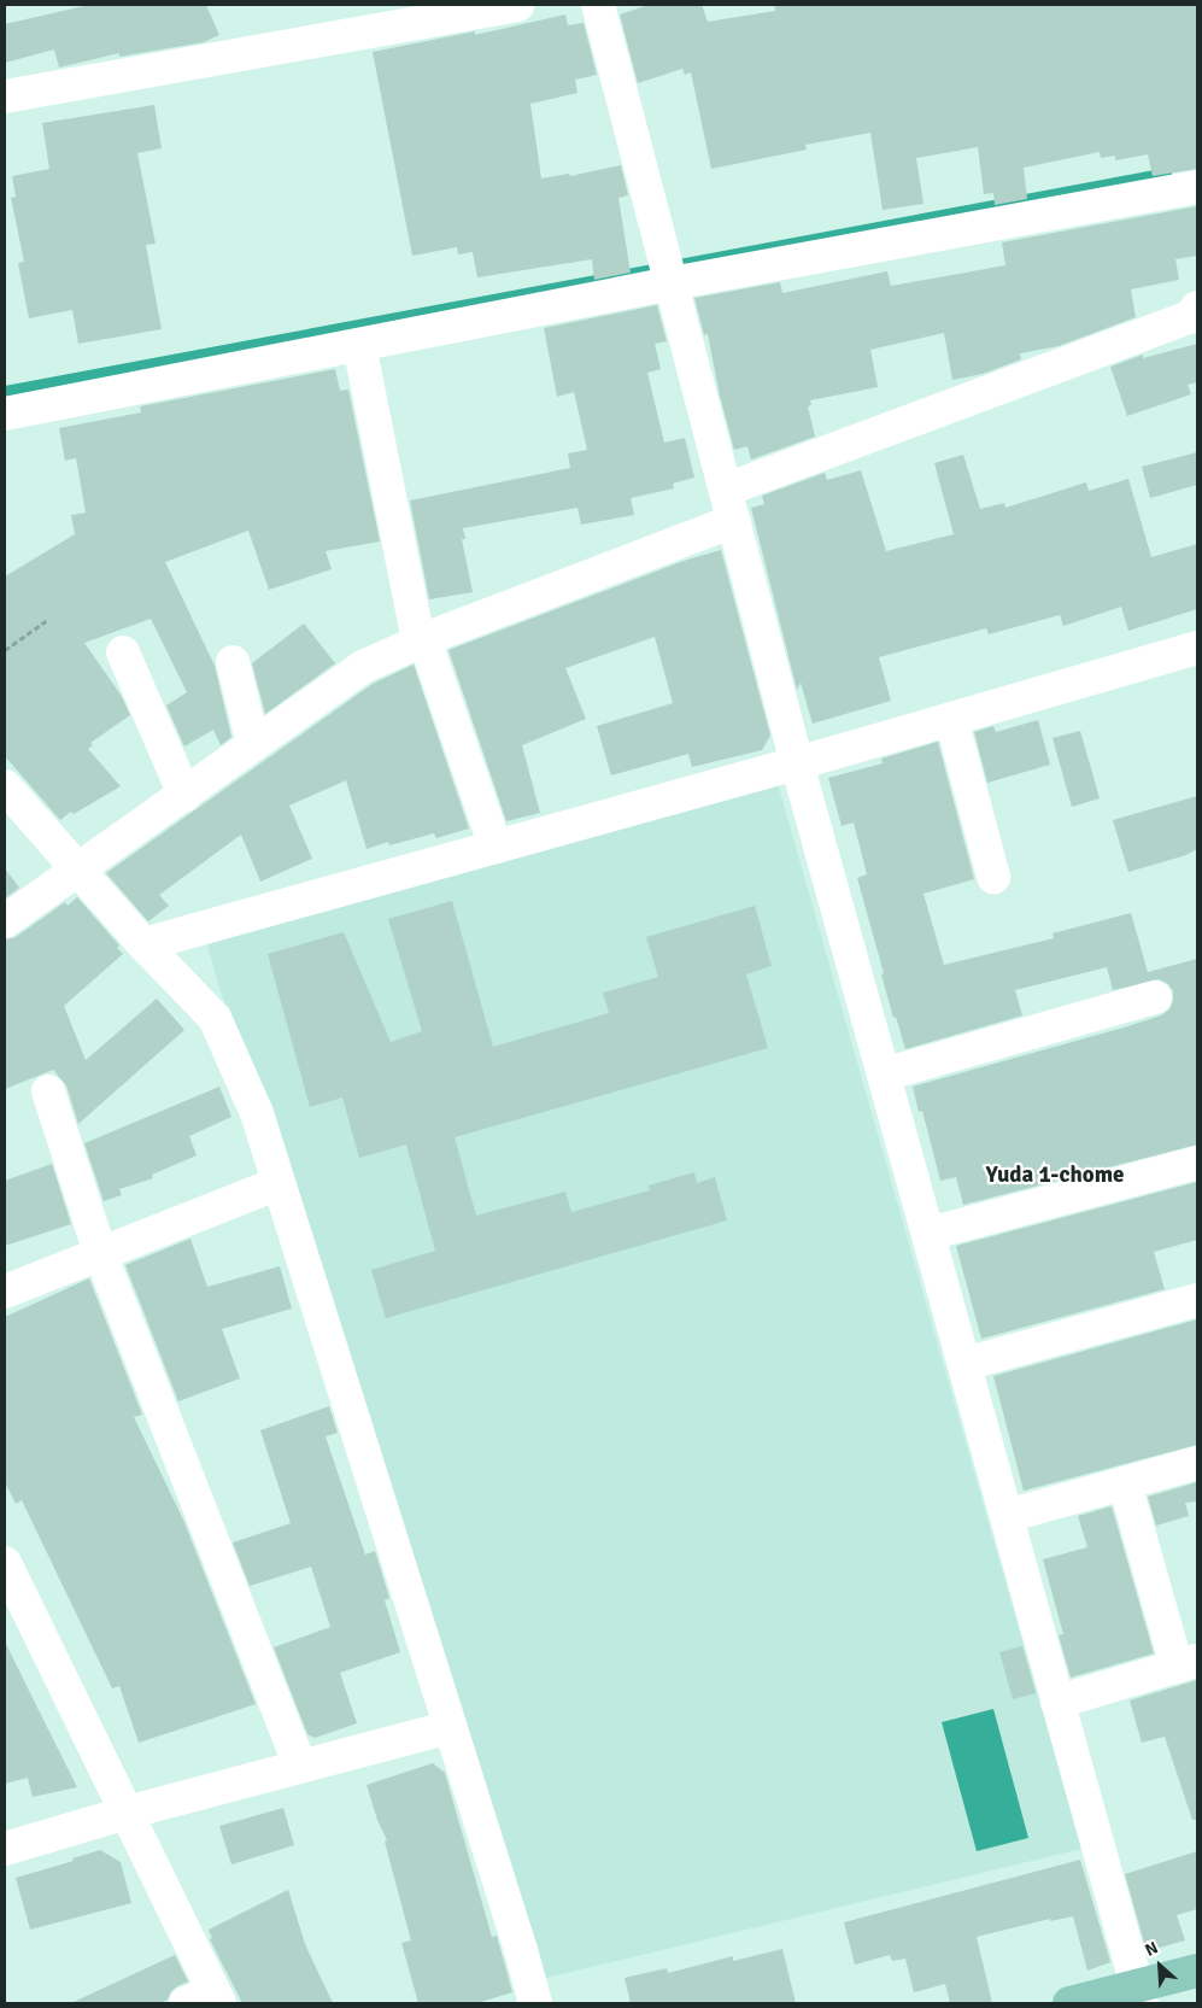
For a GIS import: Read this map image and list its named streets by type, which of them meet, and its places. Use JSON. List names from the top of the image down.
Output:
{
  "districts": ["Yuda 1-chome"],
  "north": "top left"
}
